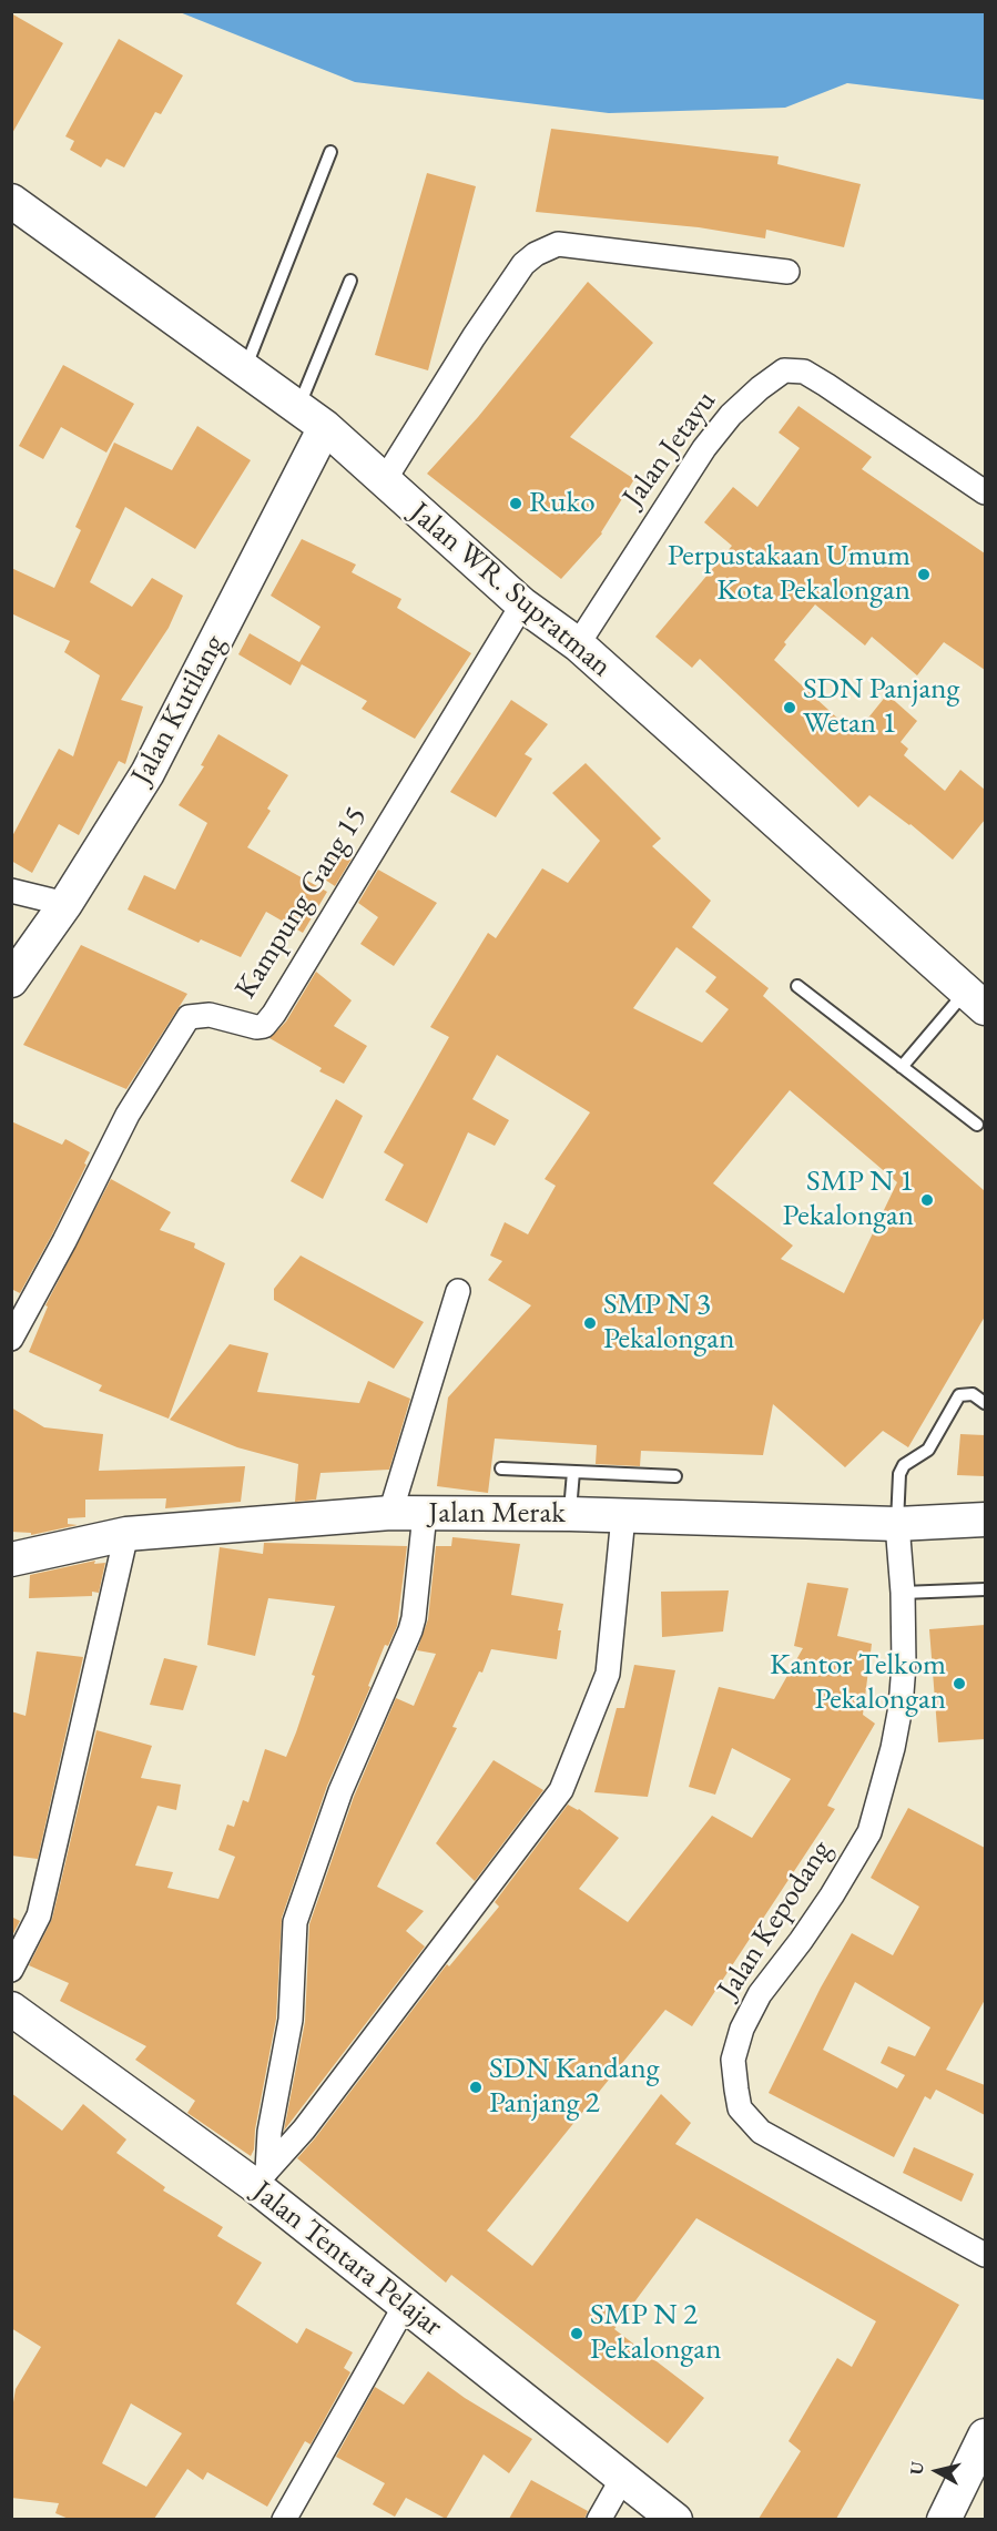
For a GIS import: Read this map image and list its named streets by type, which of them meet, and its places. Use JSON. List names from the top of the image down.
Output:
{
  "streets": {
    "street": [
      "Jalan Jetayu",
      "Jalan WR. Supratman",
      "Jalan Kutilang",
      "Kampung Gang 15",
      "Jalan Merak",
      "Jalan Kepodang",
      "Jalan Tentara Pelajar"
    ]
  },
  "crossings": [
    ["Jalan Jetayu", "Jalan WR. Supratman"],
    ["Jalan WR. Supratman", "Jalan Kutilang"],
    ["Jalan WR. Supratman", "Kampung Gang 15"],
    ["Jalan Merak", "Jalan Kepodang"]
  ],
  "places": [
    "Ruko",
    "Perpustakaan Umum Kota Pekalongan",
    "SDN Panjang Wetan 1",
    "SMP N 1 Pekalongan",
    "SMP N 3 Pekalongan",
    "Kantor Telkom Pekalongan",
    "SDN Kandang Panjang 2",
    "SMP N 2 Pekalongan"
  ],
  "north": "left"
}
